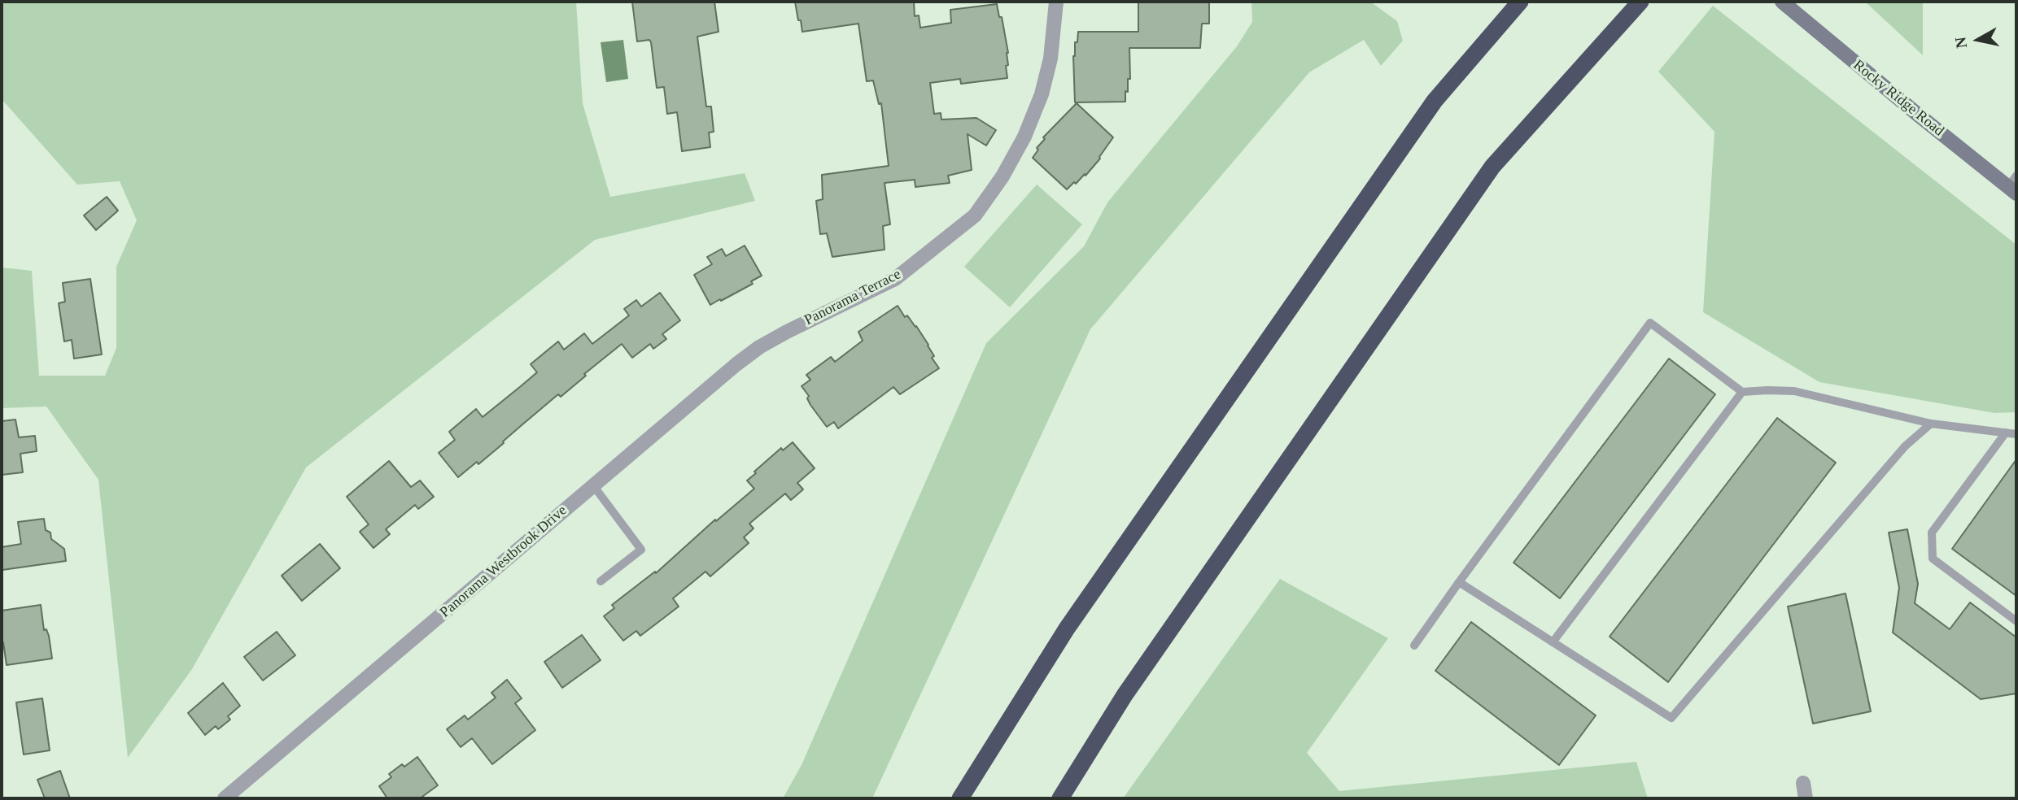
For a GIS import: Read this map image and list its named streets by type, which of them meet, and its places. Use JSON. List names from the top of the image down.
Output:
{
  "streets": {
    "main road": ["Rocky Ridge Road"],
    "street": ["Panorama Terrace", "Panorama Westbrook Drive"]
  },
  "crossings": [
    ["Panorama Terrace", "Panorama Westbrook Drive"]
  ],
  "north": "left"
}
